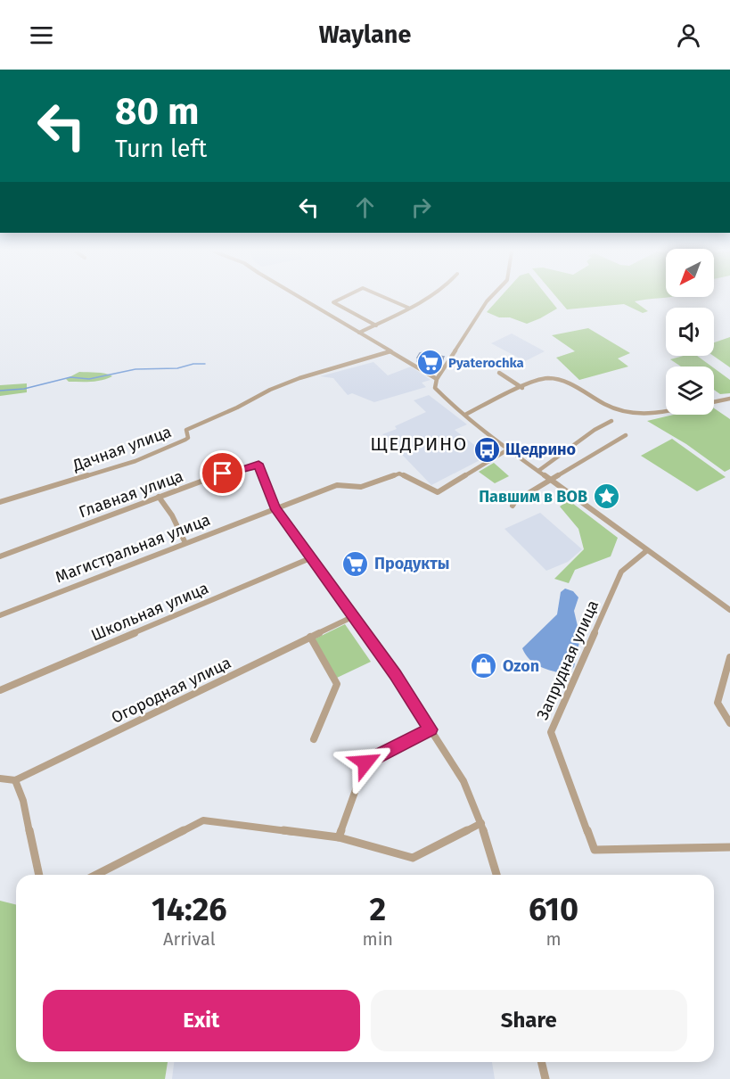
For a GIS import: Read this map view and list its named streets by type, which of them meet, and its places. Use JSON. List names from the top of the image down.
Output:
{
  "streets": {
    "street": [
      "Дачная улица",
      "Главная улица",
      "Магистральная улица",
      "Школьная улица",
      "Запрудная улица",
      "Огородная улица"
    ]
  },
  "crossings": [
    ["Главная улица", "Магистральная улица"]
  ],
  "districts": ["ЩЕДРИНО"],
  "places": {
    "supermarket": ["Pyaterochka", "Продукты"],
    "bus stop": ["Щедрино"],
    "place": ["Павшим в ВОВ"],
    "shop": ["Ozon"]
  },
  "north": "bottom left",
  "page": {
    "header": "Waylane",
    "turn": ["80 m", "Turn left"],
    "eta": [
      "14:26",
      "Arrival",
      "2",
      "min",
      "610",
      "m"
    ],
    "buttons": ["Exit", "Share"]
  }
}
